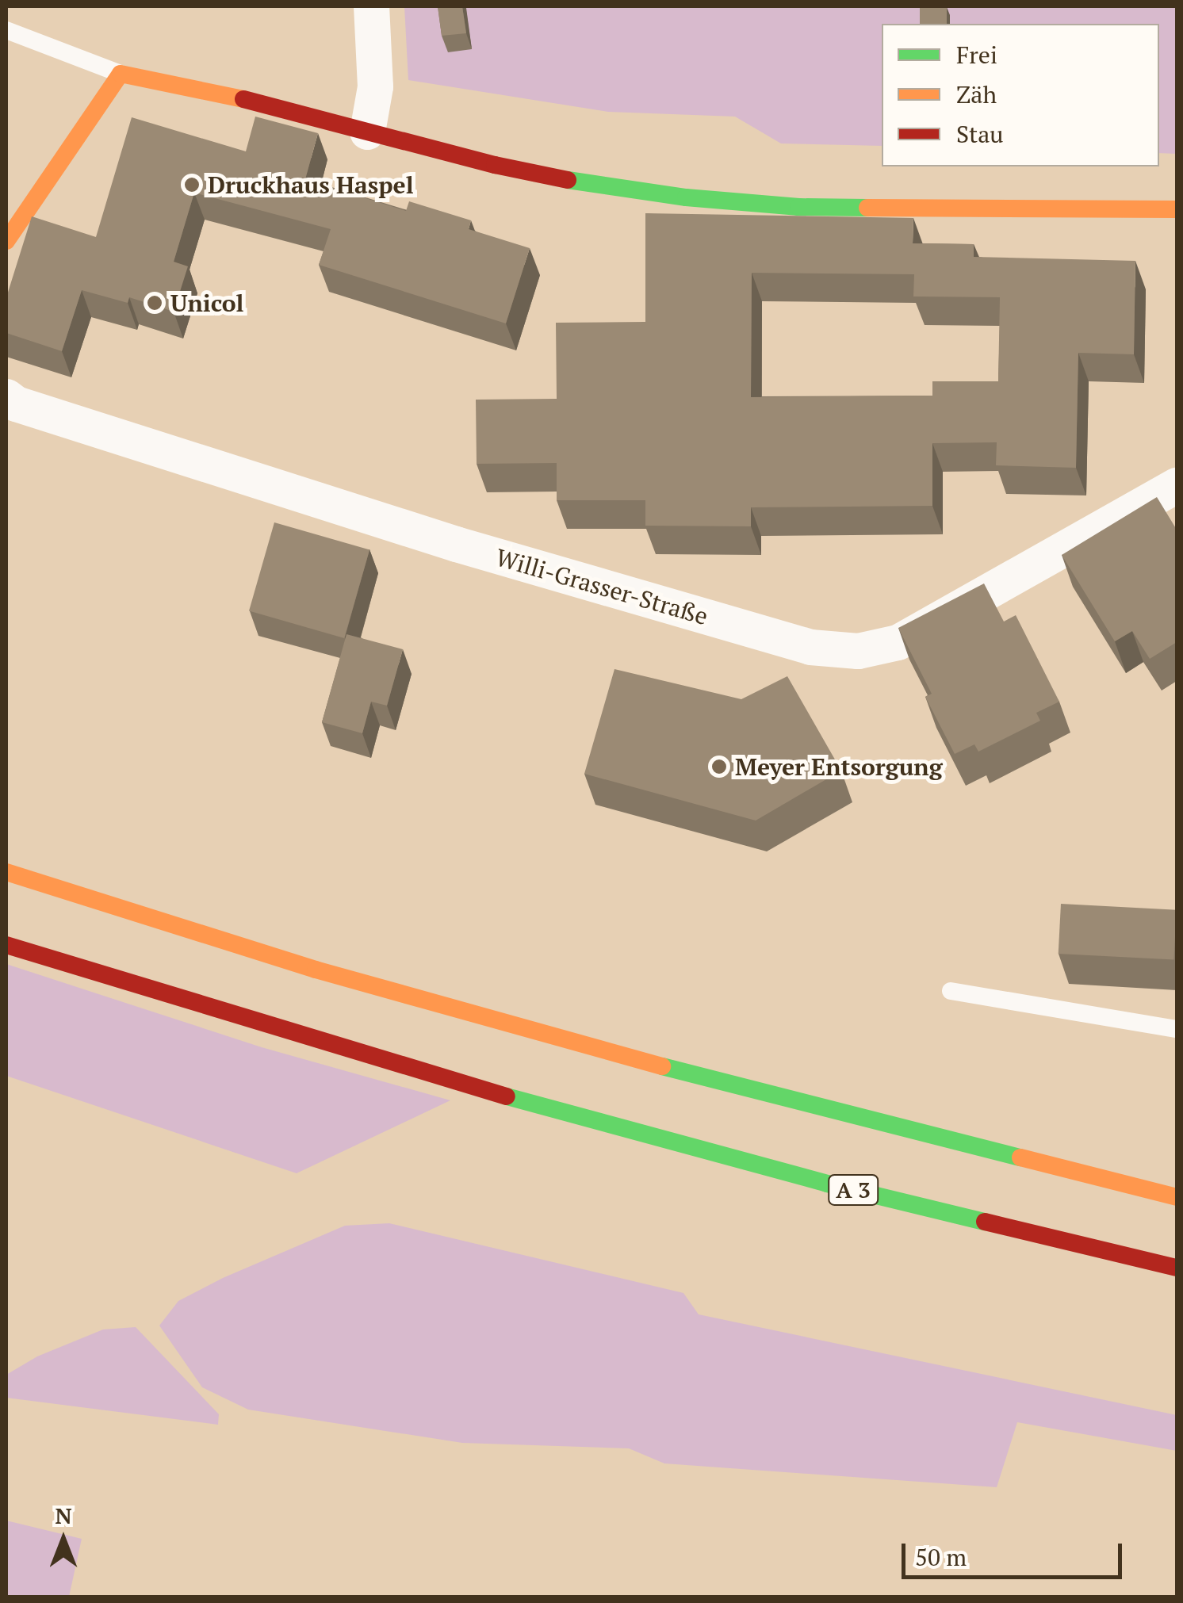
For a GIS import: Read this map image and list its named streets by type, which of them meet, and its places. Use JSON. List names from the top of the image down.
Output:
{
  "streets": {
    "main road": ["A 3"],
    "street": ["Willi-Grasser-Straße"]
  },
  "places": ["Druckhaus Haspel", "Unicol", "Meyer Entsorgung"],
  "legend": ["Frei", "Zäh", "Stau"],
  "scale_bar": "50 m",
  "north": "top"
}
